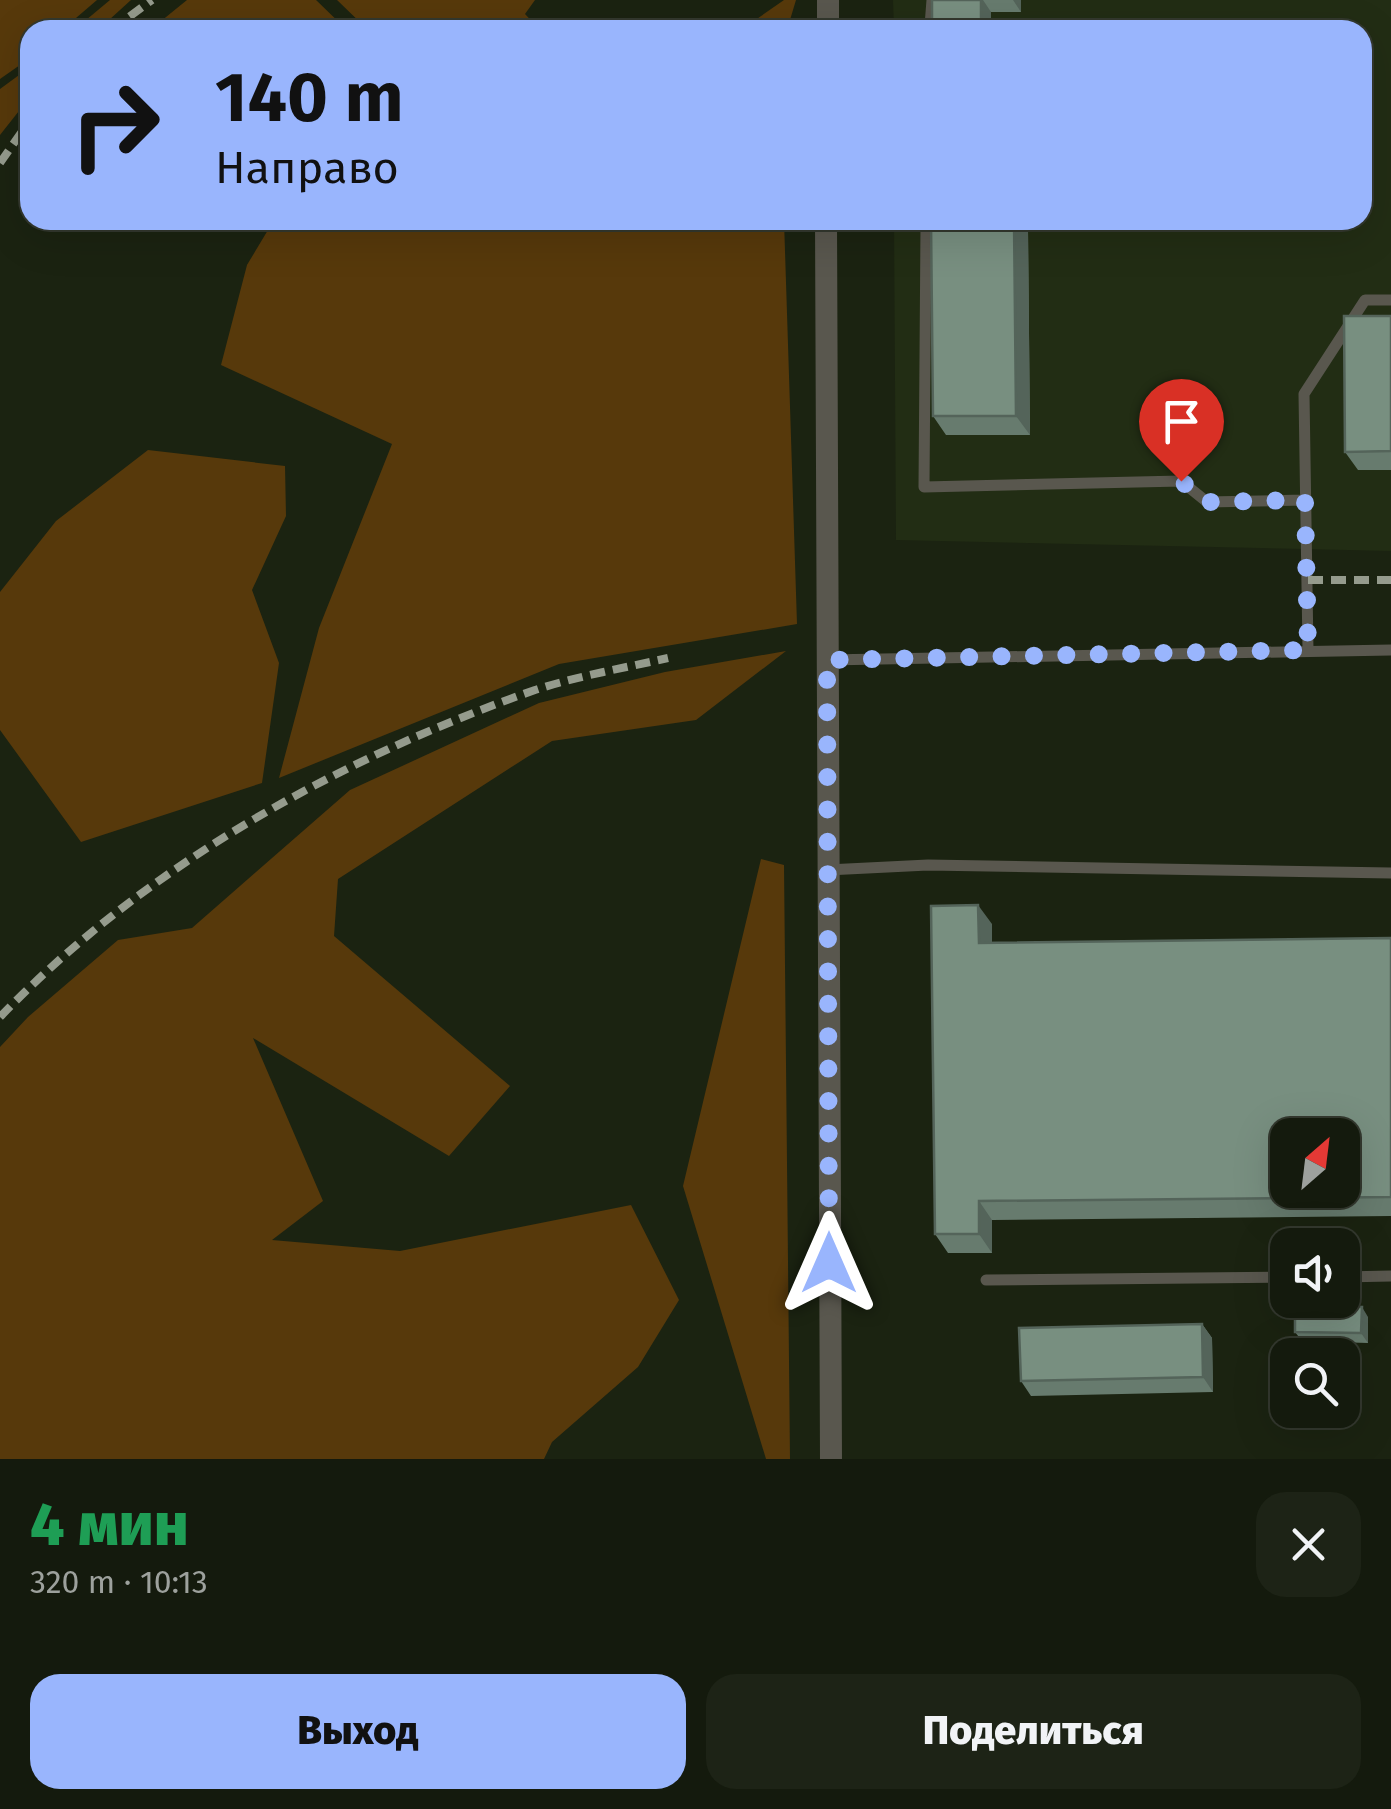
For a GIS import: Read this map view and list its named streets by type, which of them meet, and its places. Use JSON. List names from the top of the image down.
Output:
{
  "north": "top right",
  "page": {
    "turn": ["140 m", "Направо"],
    "heading": ["4 мин", "320 m · 10:13"],
    "buttons": ["Выход", "Поделиться"]
  }
}
